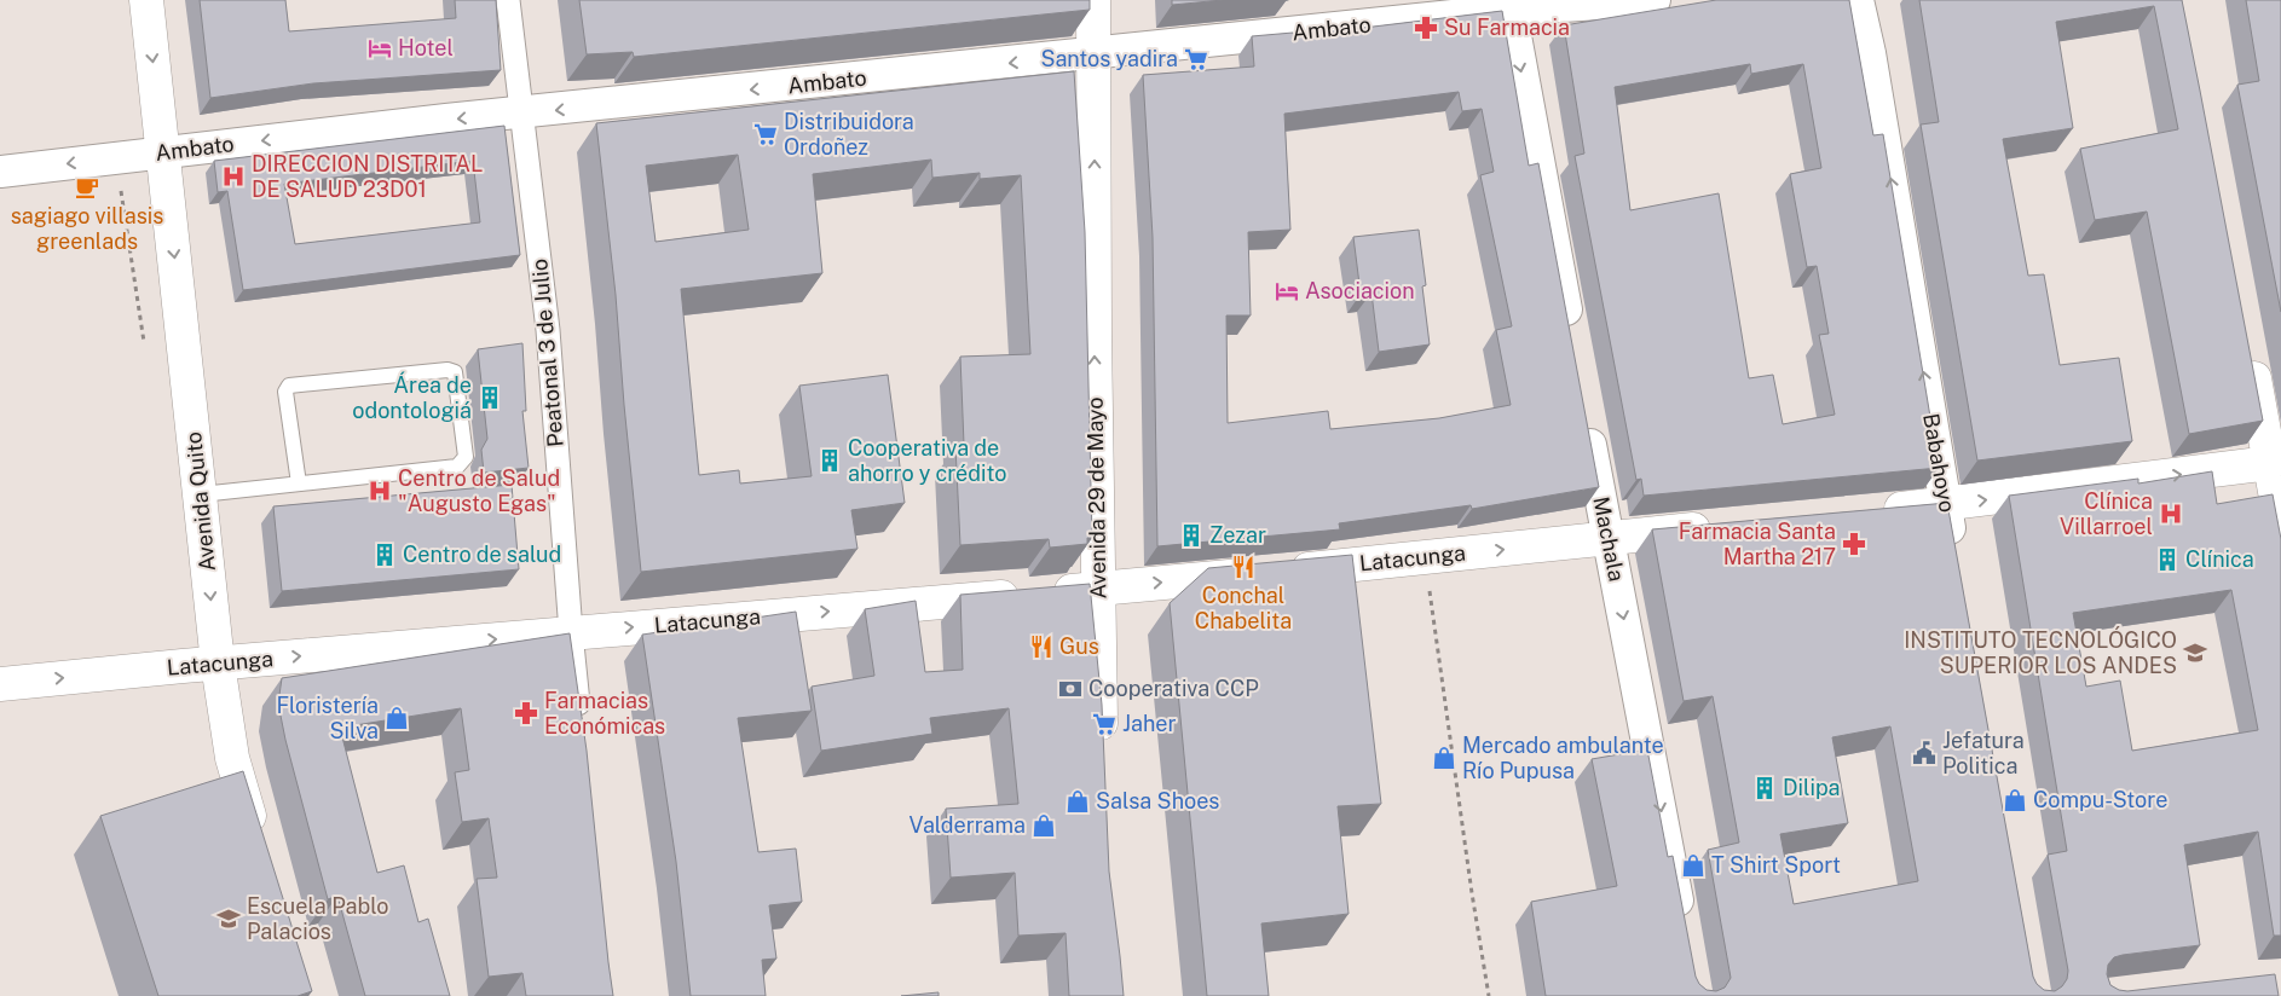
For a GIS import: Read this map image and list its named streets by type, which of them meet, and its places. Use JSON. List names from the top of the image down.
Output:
{
  "streets": {
    "street": [
      "Ambato",
      "Peatonal 3 de Julio",
      "Babahoyo",
      "Avenida 29 de Mayo",
      "Avenida Quito",
      "Machala",
      "Latacunga"
    ]
  },
  "crossings": [
    ["Ambato", "Peatonal 3 de Julio"],
    ["Ambato", "Avenida 29 de Mayo"],
    ["Ambato", "Avenida Quito"],
    ["Peatonal 3 de Julio", "Latacunga"],
    ["Avenida 29 de Mayo", "Latacunga"],
    ["Avenida Quito", "Latacunga"],
    ["Machala", "Latacunga"]
  ],
  "one_way": [
    "Ambato",
    "Babahoyo",
    "Avenida 29 de Mayo",
    "Avenida Quito",
    "Machala",
    "Latacunga"
  ],
  "places": {
    "pharmacy": ["Su Farmacia", "Farmacia Santa Martha 217", "Farmacias Económicas"],
    "hotel": ["Hotel", "Asociacion"],
    "supermarket": ["Santos yadira", "Distribuidora Ordoñez", "Jaher"],
    "hospital": ["DIRECCION DISTRITAL DE SALUD 23D01", "Centro de Salud \"Augusto Egas\"", "Clínica Villarroel"],
    "cafe": ["sagiago villasis greenlads"],
    "building": [
      "Área de odontologiá",
      "Cooperativa de ahorro y crédito",
      "Zezar",
      "Centro de salud",
      "Clínica",
      "Dilipa"
    ],
    "restaurant": ["Conchal Chabelita", "Gus"],
    "school or university": ["INSTITUTO TECNOLÓGICO SUPERIOR LOS ANDES", "Escuela Pablo Palacios"],
    "bank": ["Cooperativa CCP"],
    "shop": [
      "Floristería Silva",
      "Mercado ambulante Río Pupusa",
      "Compu-Store",
      "Salsa Shoes",
      "Valderrama",
      "T Shirt Sport"
    ],
    "public building": ["Jefatura Politica"]
  }
}
